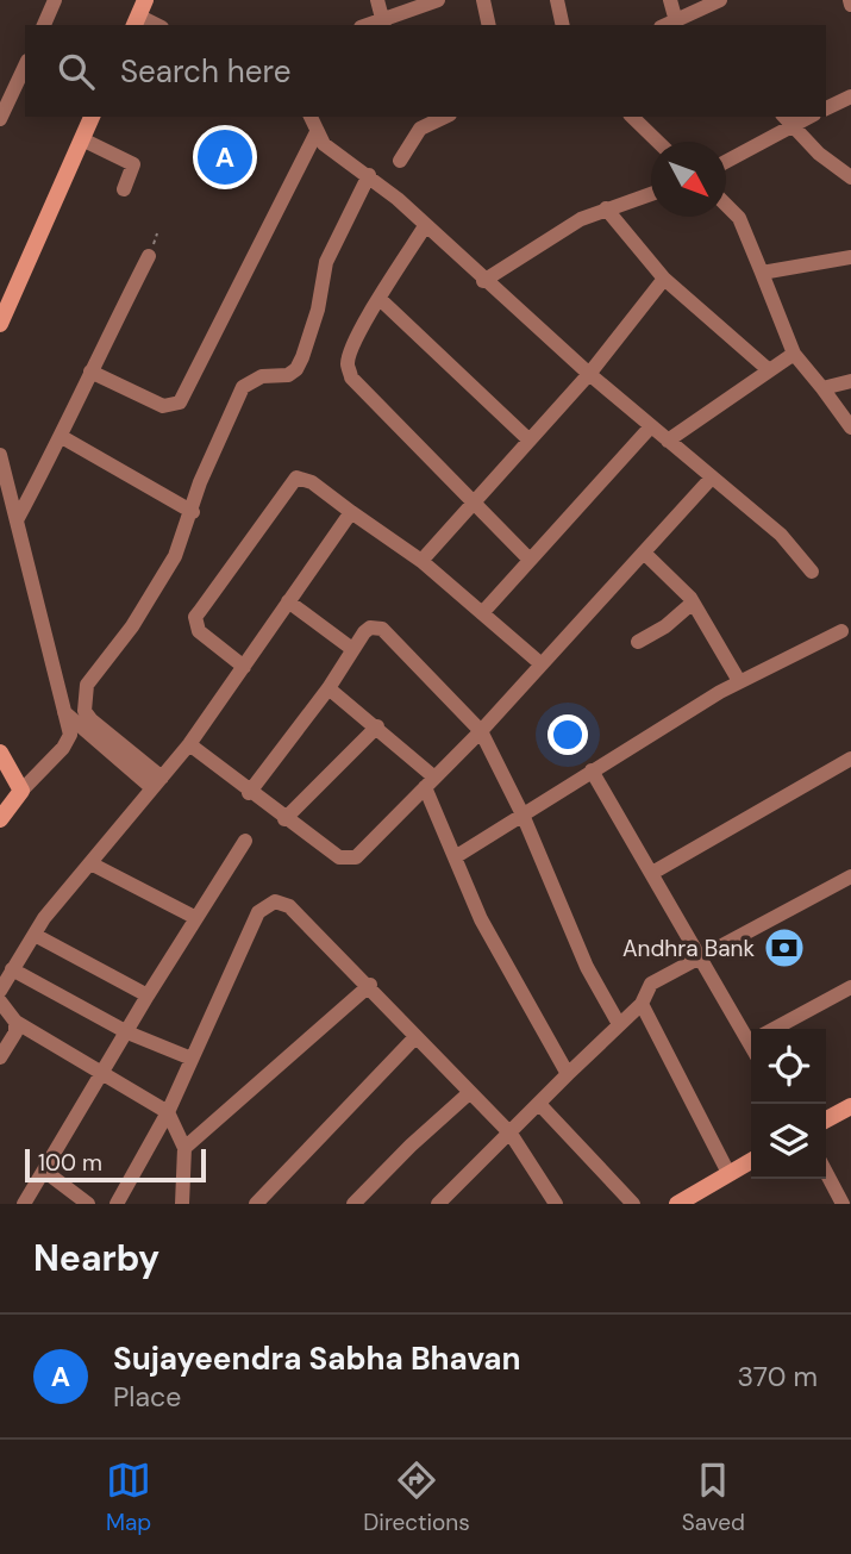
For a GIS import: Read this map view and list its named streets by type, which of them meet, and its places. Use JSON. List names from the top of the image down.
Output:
{
  "places": {
    "bank": ["Andhra Bank"]
  },
  "scale_bar": "100 m",
  "north": "bottom right",
  "page": {
    "search": "Search here",
    "pins": "A",
    "scale": "100 m",
    "heading": "Nearby",
    "list": [
      {
        "mark": "A",
        "name": "Sujayeendra Sabha Bhavan",
        "note": "Place",
        "value": "370 m"
      }
    ],
    "nav": ["Map", "Directions", "Saved"]
  }
}
